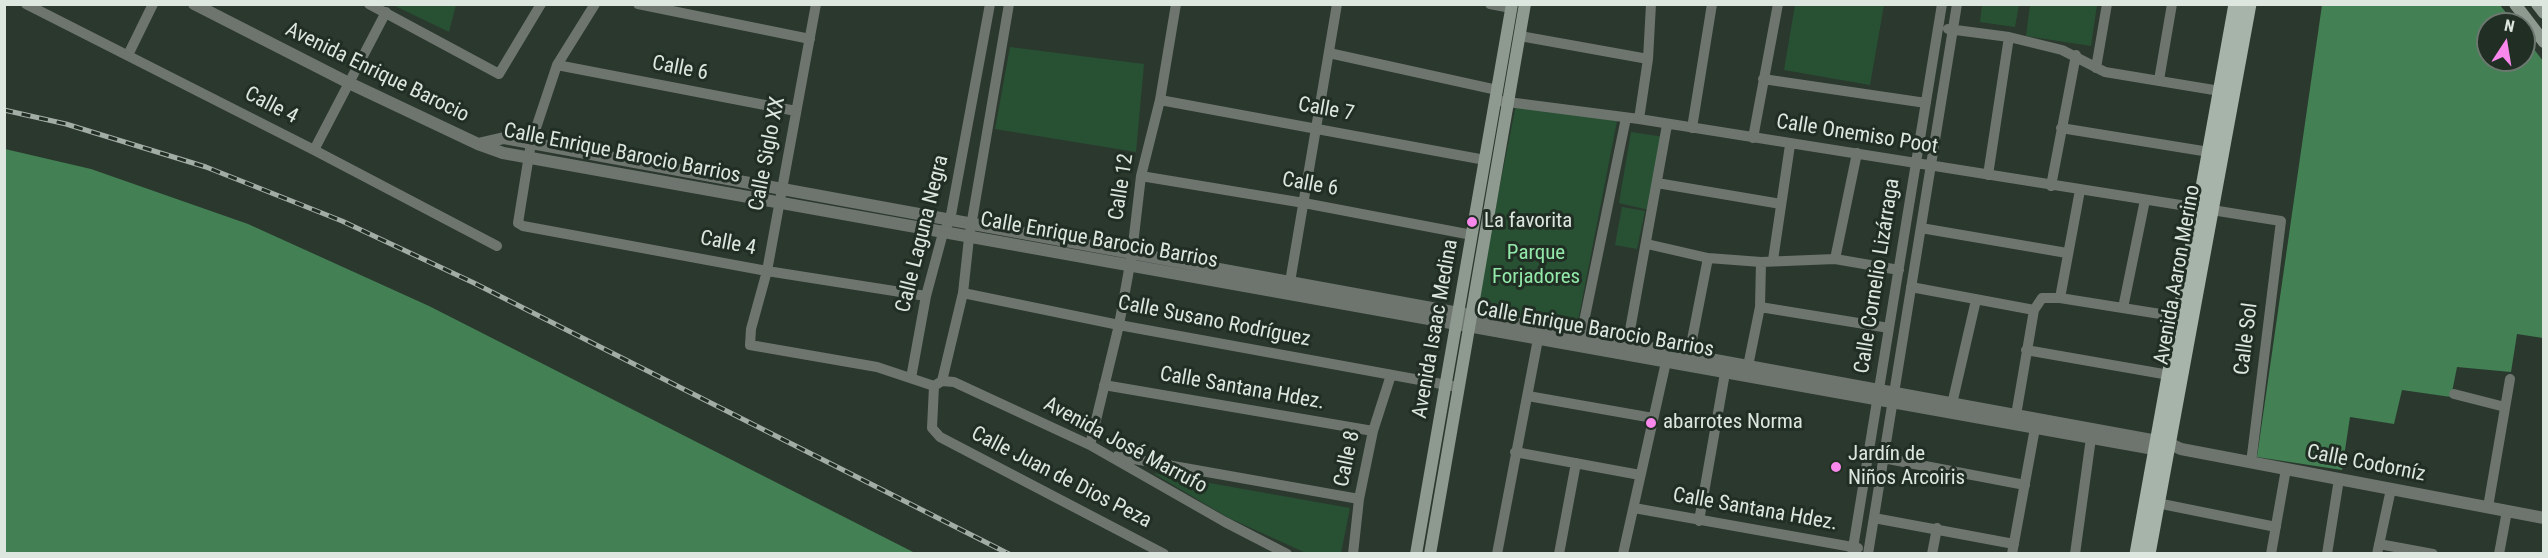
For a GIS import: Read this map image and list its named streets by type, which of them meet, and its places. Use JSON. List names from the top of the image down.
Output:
{
  "streets": {
    "main road": ["Avenida Aaron Merino", "Avenida Isaac Medina"],
    "street": [
      "Calle 6",
      "Avenida Enrique Barocio",
      "Calle 4",
      "Calle 7",
      "Calle Onemiso Poot",
      "Calle Enrique Barocio Barrios",
      "Calle Siglo XX",
      "Calle 12",
      "Calle Laguna Negra",
      "Calle Cornelio Lizárraga",
      "Calle Susano Rodríguez",
      "Calle Sol",
      "Calle Santana Hdez.",
      "Avenida José Marrufo",
      "Calle 8",
      "Calle Codorníz",
      "Calle Juan de Dios Peza"
    ]
  },
  "crossings": [
    ["Calle 6", "Calle Siglo XX"],
    ["Calle 6", "Calle 12"],
    ["Calle 6", "Avenida Isaac Medina"],
    ["Avenida Enrique Barocio", "Calle Enrique Barocio Barrios"],
    ["Calle 4", "Calle Enrique Barocio Barrios"],
    ["Calle 4", "Calle Siglo XX"],
    ["Calle 4", "Calle Laguna Negra"],
    ["Calle 7", "Calle 12"],
    ["Calle 7", "Avenida Isaac Medina"],
    ["Calle Onemiso Poot", "Avenida Aaron Merino"],
    ["Calle Onemiso Poot", "Calle Cornelio Lizárraga"],
    ["Calle Onemiso Poot", "Avenida Isaac Medina"],
    ["Calle Onemiso Poot", "Calle Sol"],
    ["Calle Enrique Barocio Barrios", "Calle Siglo XX"],
    ["Calle Enrique Barocio Barrios", "Calle 12"],
    ["Calle Enrique Barocio Barrios", "Calle Laguna Negra"],
    ["Calle Enrique Barocio Barrios", "Avenida Aaron Merino"],
    ["Calle Enrique Barocio Barrios", "Calle Cornelio Lizárraga"],
    ["Calle Enrique Barocio Barrios", "Avenida Isaac Medina"],
    ["Calle Enrique Barocio Barrios", "Calle Codorníz"],
    ["Calle Siglo XX", "Calle Laguna Negra"],
    ["Calle 12", "Calle Susano Rodríguez"],
    ["Calle 12", "Calle Santana Hdez."],
    ["Calle 12", "Avenida José Marrufo"],
    ["Calle Laguna Negra", "Calle Susano Rodríguez"],
    ["Calle Laguna Negra", "Avenida José Marrufo"],
    ["Calle Laguna Negra", "Calle Juan de Dios Peza"],
    ["Avenida Aaron Merino", "Calle Codorníz"],
    ["Calle Cornelio Lizárraga", "Calle Santana Hdez."],
    ["Calle Susano Rodríguez", "Avenida Isaac Medina"],
    ["Calle Susano Rodríguez", "Calle 8"],
    ["Calle Sol", "Calle Codorníz"],
    ["Calle Santana Hdez.", "Calle 8"]
  ],
  "parks": ["Parque Forjadores"],
  "places": ["La favorita", "abarrotes Norma", "Jardín de Niños Arcoiris"],
  "north": "top"
}
